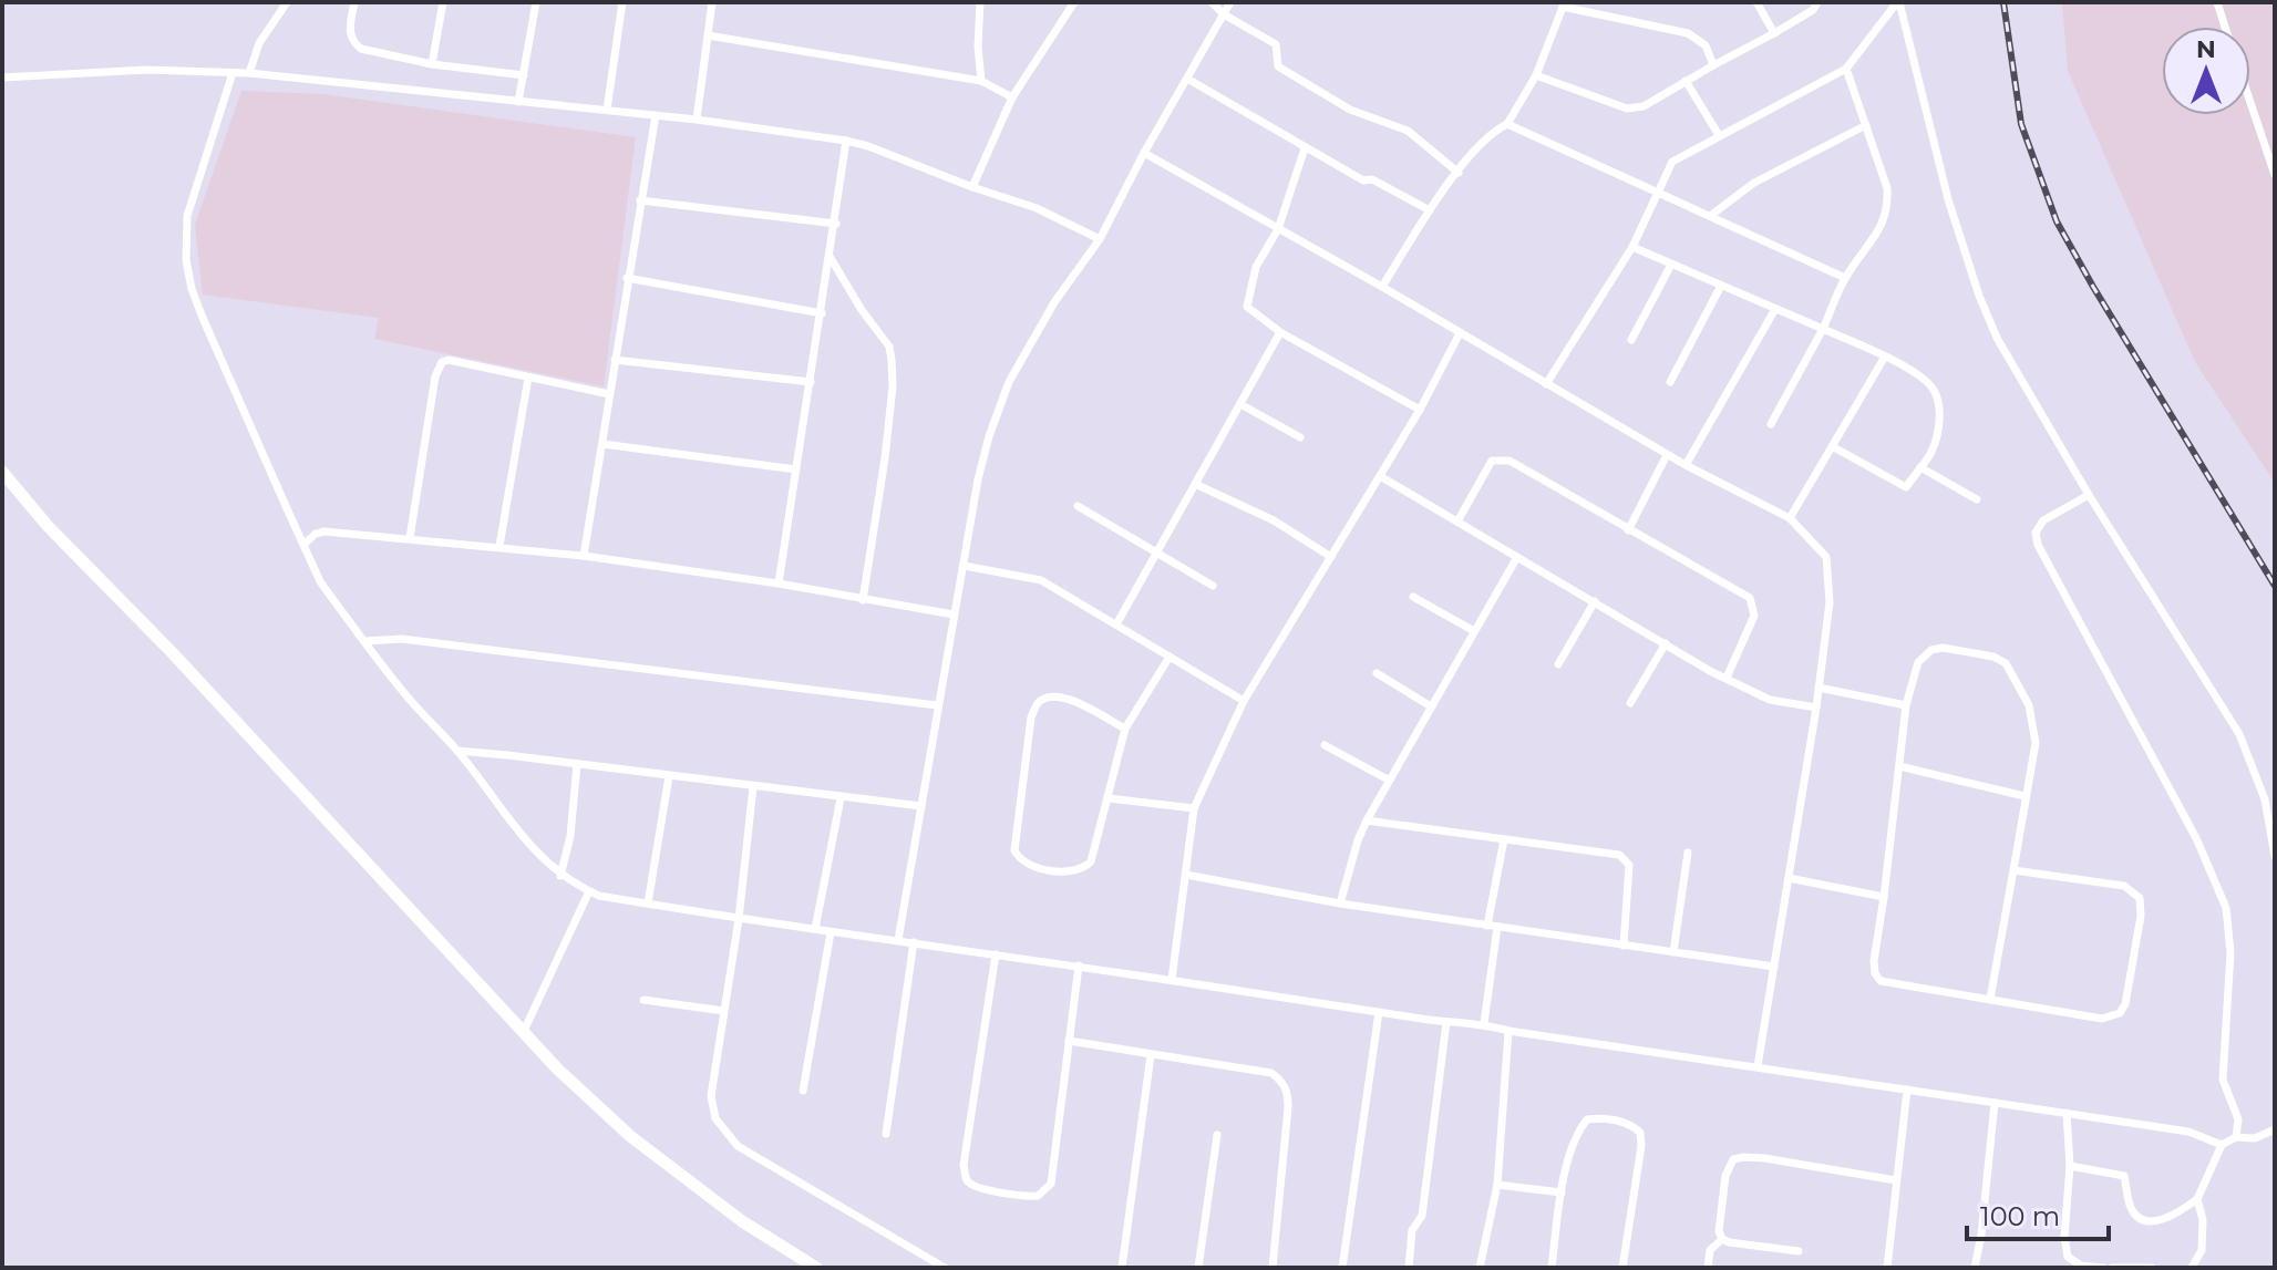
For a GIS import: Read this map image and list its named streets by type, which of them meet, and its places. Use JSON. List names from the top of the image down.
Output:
{
  "scale_bar": "100 m",
  "north": "top"
}
